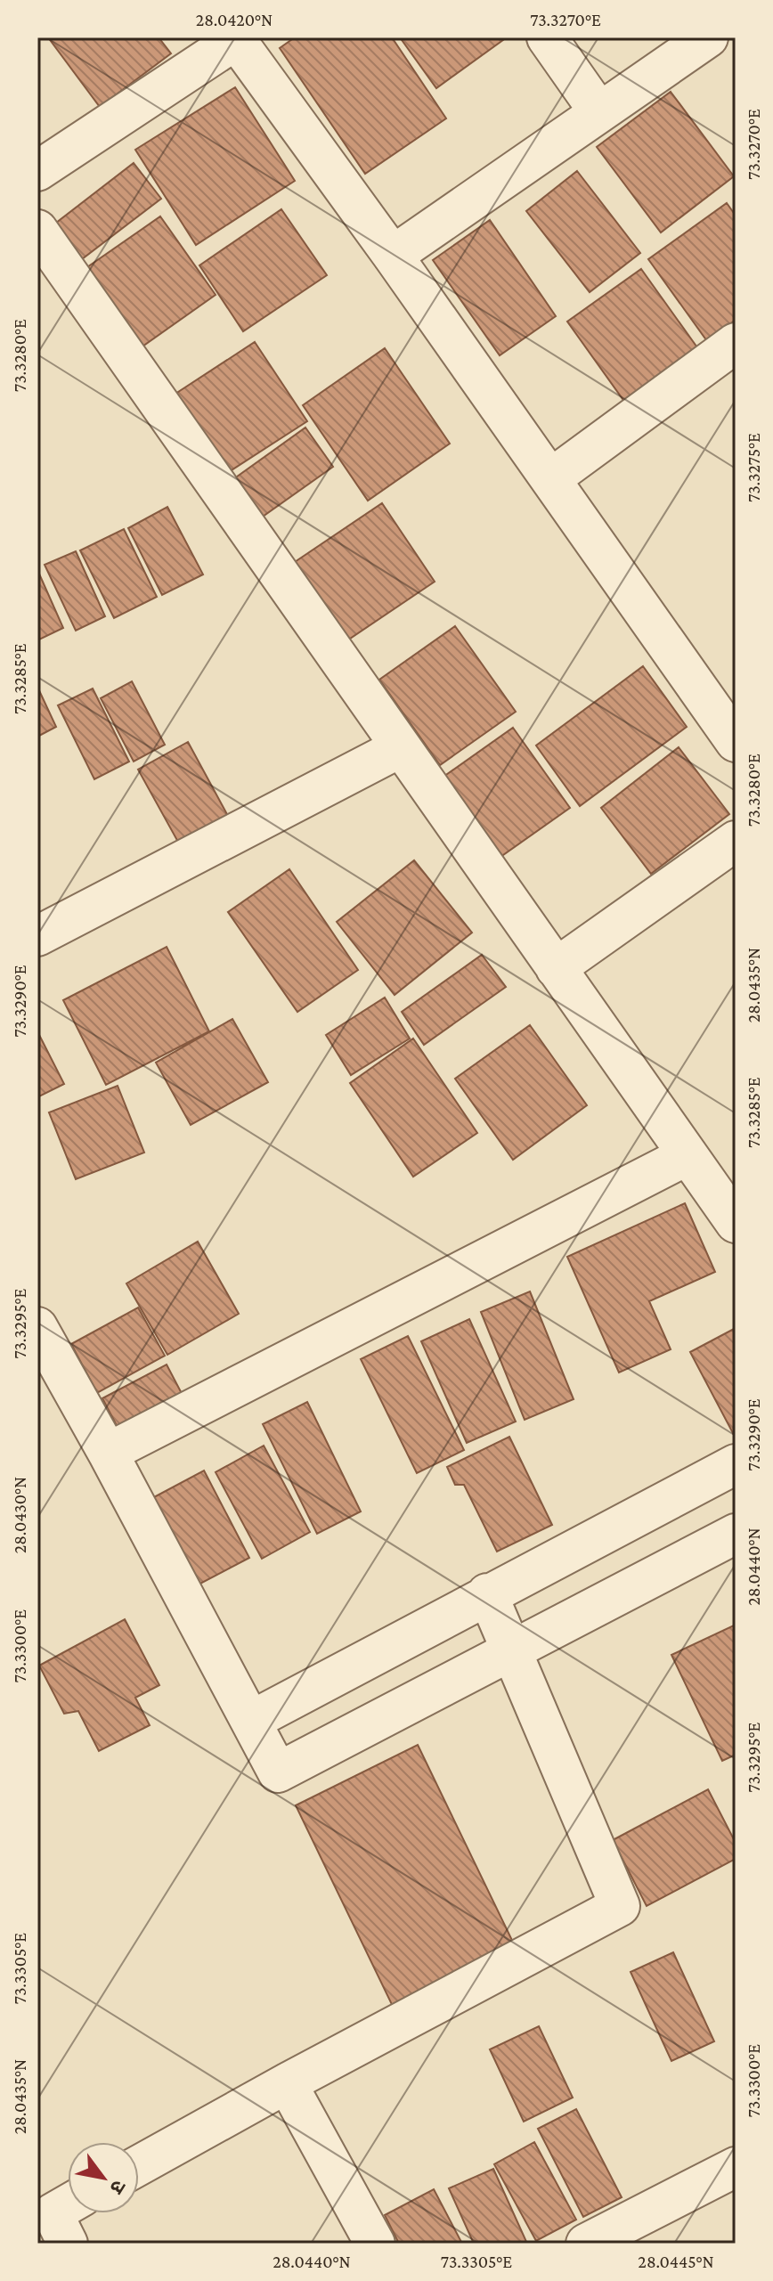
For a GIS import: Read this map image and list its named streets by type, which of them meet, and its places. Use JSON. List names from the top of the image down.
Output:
{
  "north": "bottom right",
  "coordinates": [
    "28.0420°N",
    "73.3270°E",
    "73.3280°E",
    "73.3275°E",
    "73.3285°E",
    "28.0435°N",
    "73.3290°E",
    "73.3295°E",
    "28.0430°N",
    "28.0440°N",
    "73.3300°E",
    "73.3305°E",
    "28.0445°N"
  ]
}
